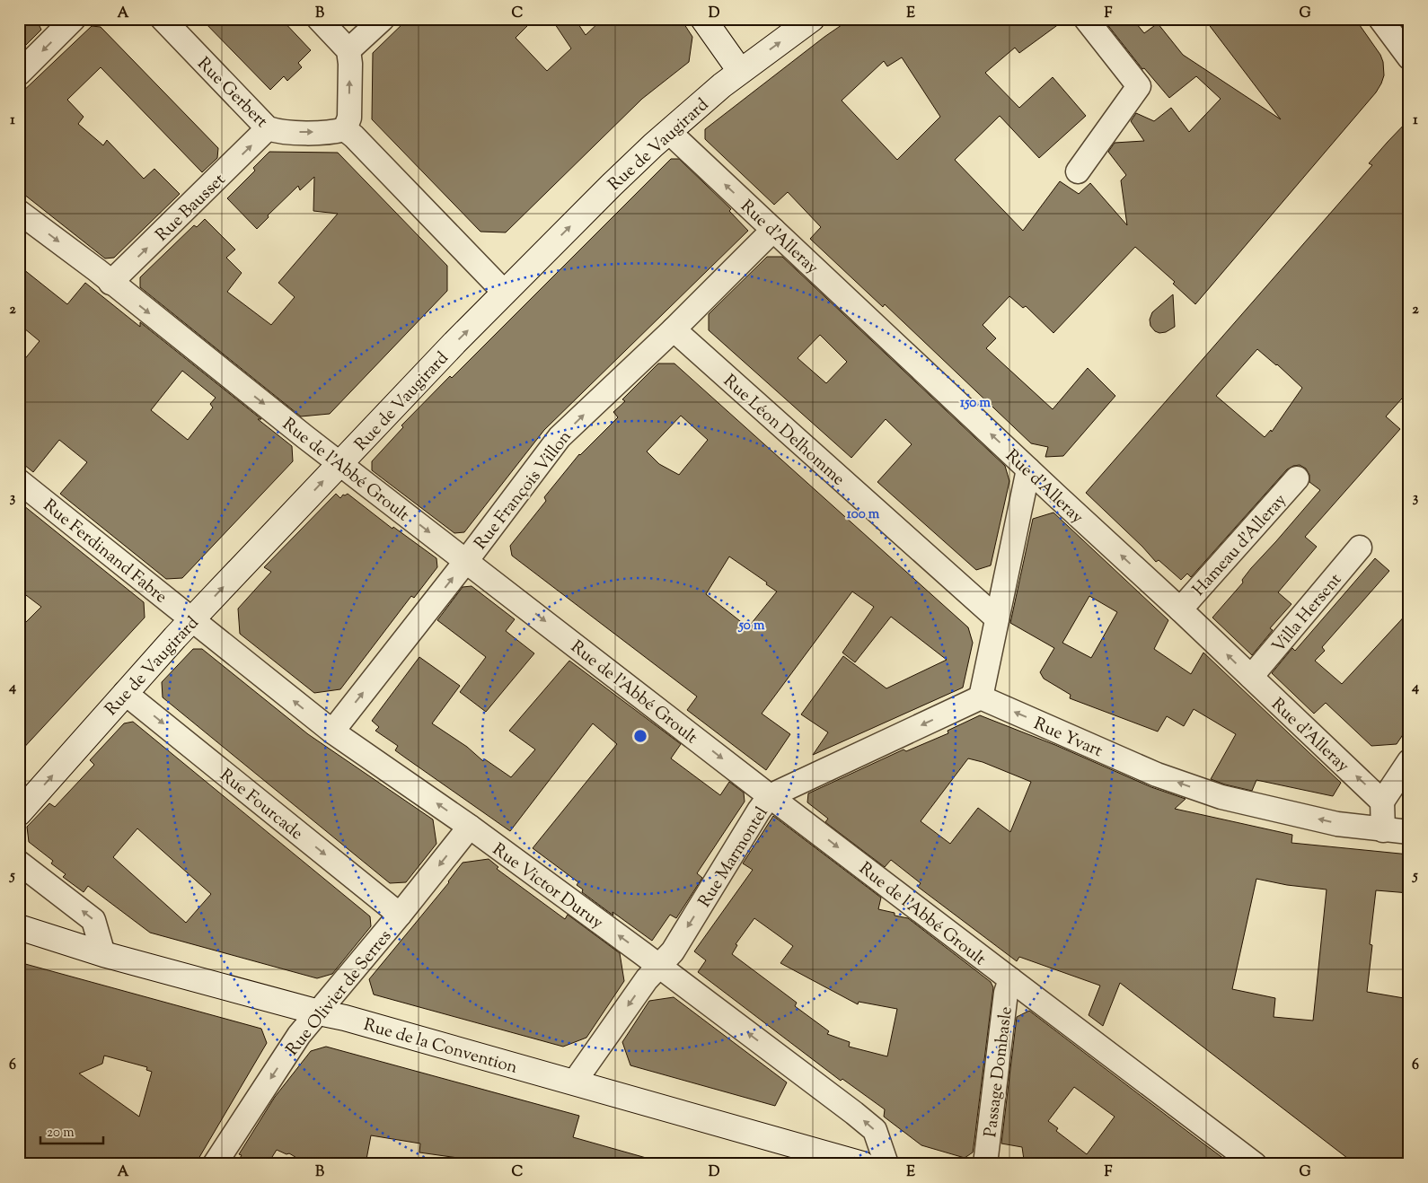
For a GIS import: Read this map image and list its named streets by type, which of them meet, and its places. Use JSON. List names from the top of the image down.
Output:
{
  "streets": {
    "main road": ["Rue de Vaugirard", "Rue de la Convention"],
    "street": [
      "Rue Gerbert",
      "Rue Bausset",
      "Rue d'Alleray",
      "Rue Léon Delhomme",
      "Rue de l'Abbé Groult",
      "Rue François Villon",
      "Hameau d'Alleray",
      "Rue Ferdinand Fabre",
      "Villa Hersent",
      "Rue Yvart",
      "Rue Fourcade",
      "Rue Marmontel",
      "Rue Victor Duruy",
      "Rue Olivier de Serres",
      "Passage Dombasle"
    ]
  },
  "crossings": [
    ["Rue Gerbert", "Rue Bausset"],
    ["Rue de Vaugirard", "Rue d'Alleray"],
    ["Rue de Vaugirard", "Rue de l'Abbé Groult"],
    ["Rue de Vaugirard", "Rue Ferdinand Fabre"],
    ["Rue de Vaugirard", "Rue Fourcade"],
    ["Rue de Vaugirard", "Rue Victor Duruy"],
    ["Rue Bausset", "Rue de l'Abbé Groult"],
    ["Rue d'Alleray", "Rue François Villon"],
    ["Rue d'Alleray", "Hameau d'Alleray"],
    ["Rue d'Alleray", "Villa Hersent"],
    ["Rue Léon Delhomme", "Rue François Villon"],
    ["Rue de l'Abbé Groult", "Rue François Villon"],
    ["Rue de l'Abbé Groult", "Rue Marmontel"],
    ["Rue de l'Abbé Groult", "Passage Dombasle"],
    ["Rue François Villon", "Rue Victor Duruy"],
    ["Rue Ferdinand Fabre", "Rue Victor Duruy"],
    ["Rue Yvart", "Rue Marmontel"],
    ["Rue Fourcade", "Rue Olivier de Serres"],
    ["Rue Marmontel", "Rue Victor Duruy"],
    ["Rue Marmontel", "Rue de la Convention"],
    ["Rue Victor Duruy", "Rue Olivier de Serres"],
    ["Rue Olivier de Serres", "Rue de la Convention"]
  ],
  "one_way": [
    "Rue de Vaugirard",
    "Rue Bausset",
    "Rue d'Alleray",
    "Rue de l'Abbé Groult",
    "Rue François Villon",
    "Rue Yvart",
    "Rue Marmontel",
    "Rue Victor Duruy",
    "Rue Olivier de Serres"
  ],
  "scale_bar": "20 m",
  "grid": {
    "columns": [
      "A",
      "B",
      "C",
      "D",
      "E",
      "F",
      "G"
    ],
    "rows": [
      "1",
      "2",
      "3",
      "4",
      "5",
      "6"
    ]
  },
  "rings": ["150 m", "100 m", "50 m"]
}
